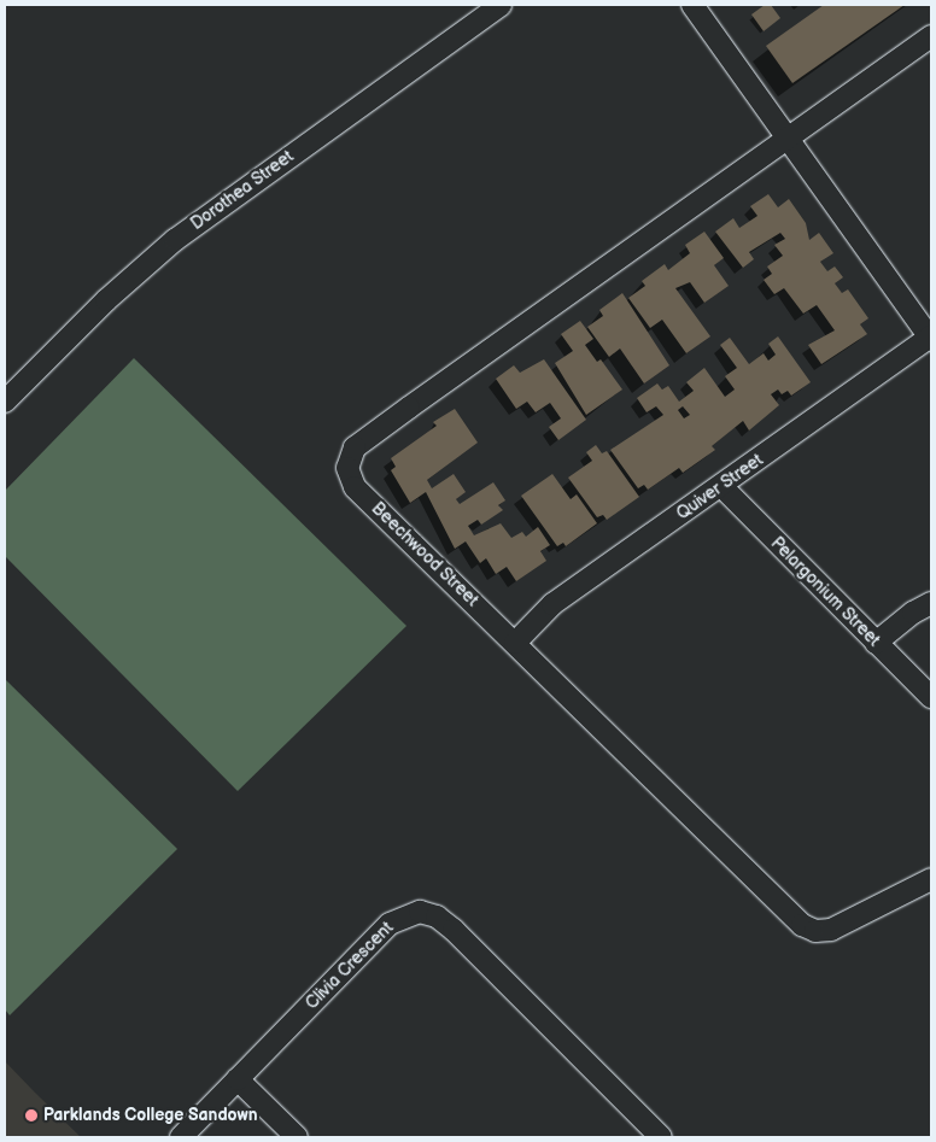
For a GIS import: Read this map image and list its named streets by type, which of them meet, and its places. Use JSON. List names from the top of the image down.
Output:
{
  "streets": {
    "street": [
      "Dorothea Street",
      "Quiver Street",
      "Beechwood Street",
      "Pelargonium Street",
      "Clivia Crescent"
    ]
  },
  "crossings": [
    ["Quiver Street", "Beechwood Street"],
    ["Quiver Street", "Pelargonium Street"]
  ],
  "places": ["Parklands College Sandown"]
}
